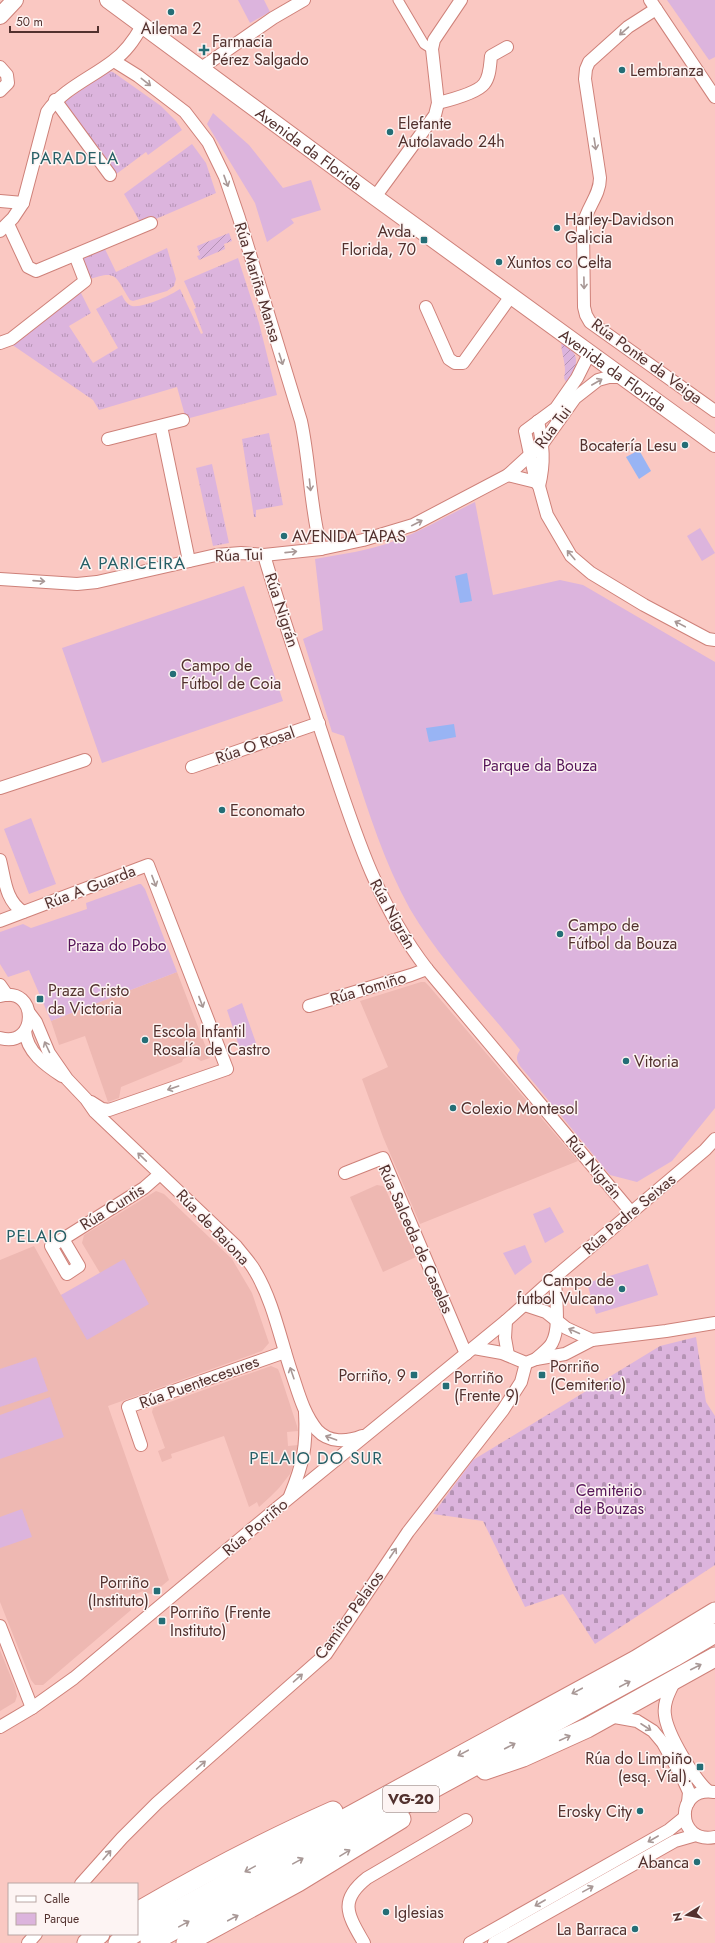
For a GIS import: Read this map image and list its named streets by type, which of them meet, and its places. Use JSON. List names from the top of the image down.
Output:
{
  "streets": {
    "highway": ["VG-20"],
    "main road": ["Avenida da Florida"],
    "street": [
      "Rúa Mariña Mansa",
      "Rúa Ponte da Veiga",
      "Rúa Tui",
      "Rúa Nigrán",
      "Rúa O Rosal",
      "Rúa A Guarda",
      "Rúa Tomiño",
      "Rúa Cuntis",
      "Rúa Padre Seixas",
      "Rúa de Baiona",
      "Rúa Salceda de Caselas",
      "Rúa Puentecesures",
      "Rúa Porriño",
      "Camiño Pelaios"
    ]
  },
  "crossings": [
    ["Avenida da Florida", "Rúa Tui"],
    ["Rúa Mariña Mansa", "Rúa Tui"],
    ["Rúa Tui", "Rúa Nigrán"],
    ["Rúa Nigrán", "Rúa O Rosal"],
    ["Rúa Nigrán", "Rúa Tomiño"],
    ["Rúa Nigrán", "Rúa Padre Seixas"],
    ["Rúa A Guarda", "Rúa de Baiona"],
    ["Rúa Cuntis", "Rúa de Baiona"],
    ["Rúa Padre Seixas", "Rúa Porriño"],
    ["Rúa Padre Seixas", "Camiño Pelaios"],
    ["Rúa de Baiona", "Rúa Puentecesures"],
    ["Rúa de Baiona", "Rúa Porriño"],
    ["Rúa Salceda de Caselas", "Rúa Porriño"],
    ["Rúa Porriño", "Camiño Pelaios"]
  ],
  "one_way": [
    "Rúa Mariña Mansa",
    "Rúa Ponte da Veiga",
    "Rúa Tui",
    "Rúa de Baiona",
    "Camiño Pelaios"
  ],
  "districts": [
    "PARADELA",
    "A PARICEIRA",
    "PELAIO",
    "PELAIO DO SUR"
  ],
  "parks": ["Parque da Bouza", "Praza do Pobo", "Cemiterio de Bouzas"],
  "places": {
    "other": [
      "Ailema 2",
      "Lembranza",
      "Elefante Autolavado 24h",
      "Harley-Davidson Galicia",
      "Xuntos co Celta",
      "Bocatería Lesu",
      "AVENIDA TAPAS",
      "Campo de Fútbol de Coia",
      "Economato",
      "Campo de Fútbol da Bouza",
      "Escola Infantil Rosalía de Castro",
      "Vitoria",
      "Colexio Montesol",
      "Campo de futbol Vulcano",
      "Erosky City",
      "Abanca",
      "Iglesias",
      "La Barraca"
    ],
    "health": ["Farmacia Pérez Salgado"],
    "transit": [
      "Avda. Florida, 70",
      "Praza Cristo da Victoria",
      "Porriño, 9",
      "Porriño (Cemiterio)",
      "Porriño (Frente 9)",
      "Porriño (Instituto)",
      "Porriño (Frente Instituto)",
      "Rúa do Limpiño (esq. Víal)."
    ]
  },
  "legend": ["Calle", "Parque"],
  "scale_bar": "50 m",
  "north": "left"
}
